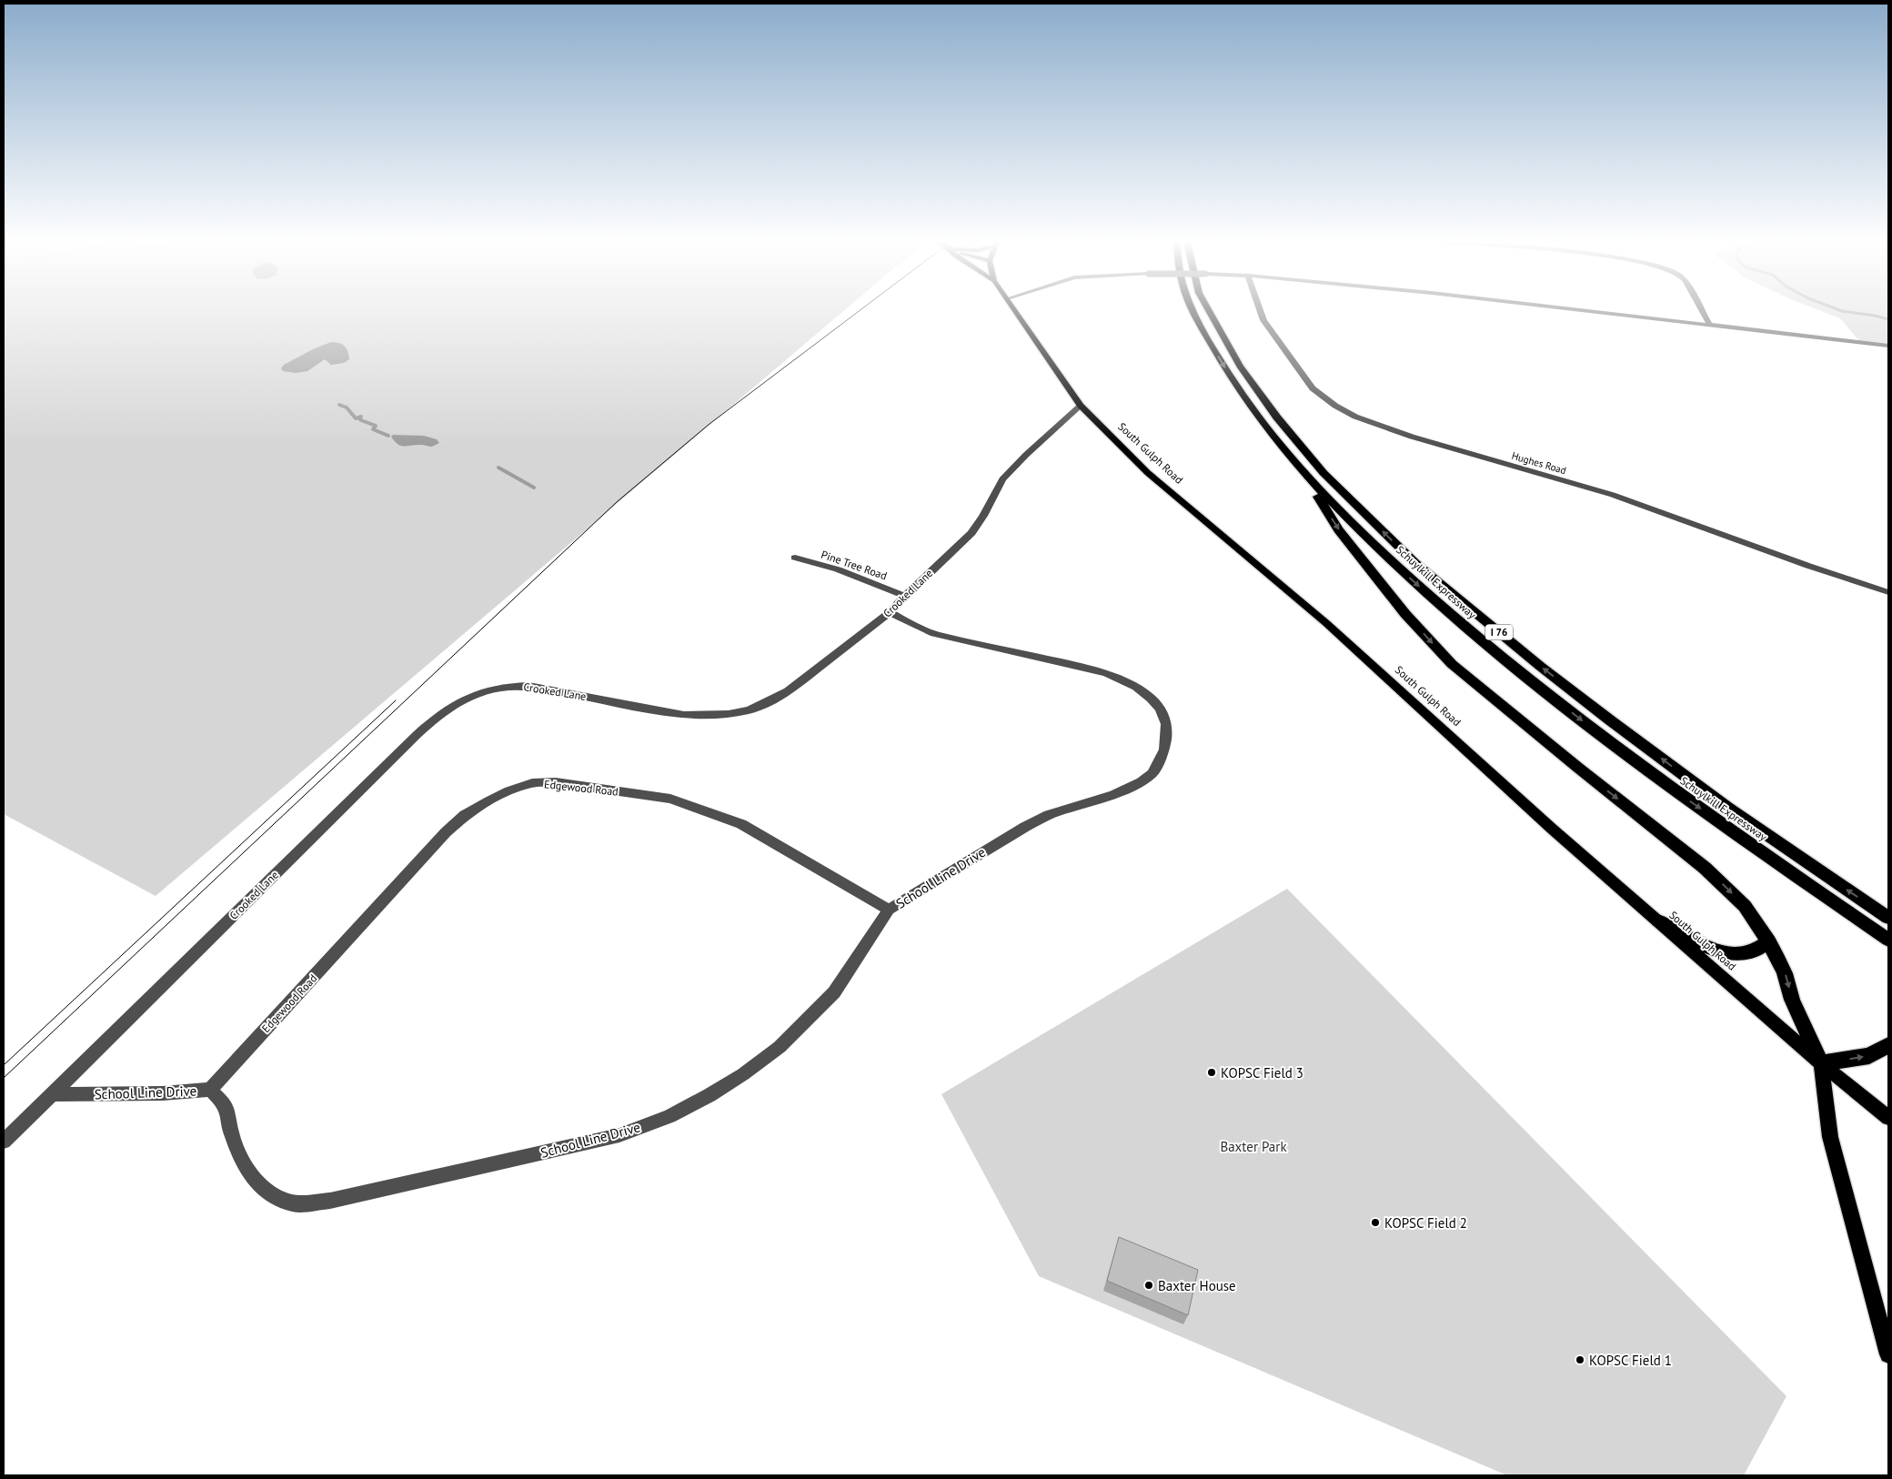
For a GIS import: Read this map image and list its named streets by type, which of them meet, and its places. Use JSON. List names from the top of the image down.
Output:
{
  "streets": {
    "highway": ["Schuylkill Expressway", "I 76"],
    "main road": ["South Gulph Road"],
    "street": [
      "Hughes Road",
      "Pine Tree Road",
      "Crooked Lane",
      "Edgewood Road",
      "School Line Drive"
    ]
  },
  "crossings": [
    ["South Gulph Road", "Crooked Lane"],
    ["Pine Tree Road", "Crooked Lane"],
    ["Crooked Lane", "School Line Drive"],
    ["Edgewood Road", "School Line Drive"]
  ],
  "parks": ["Baxter Park"],
  "places": [
    "KOPSC Field 3",
    "KOPSC Field 2",
    "Baxter House",
    "KOPSC Field 1"
  ]
}
